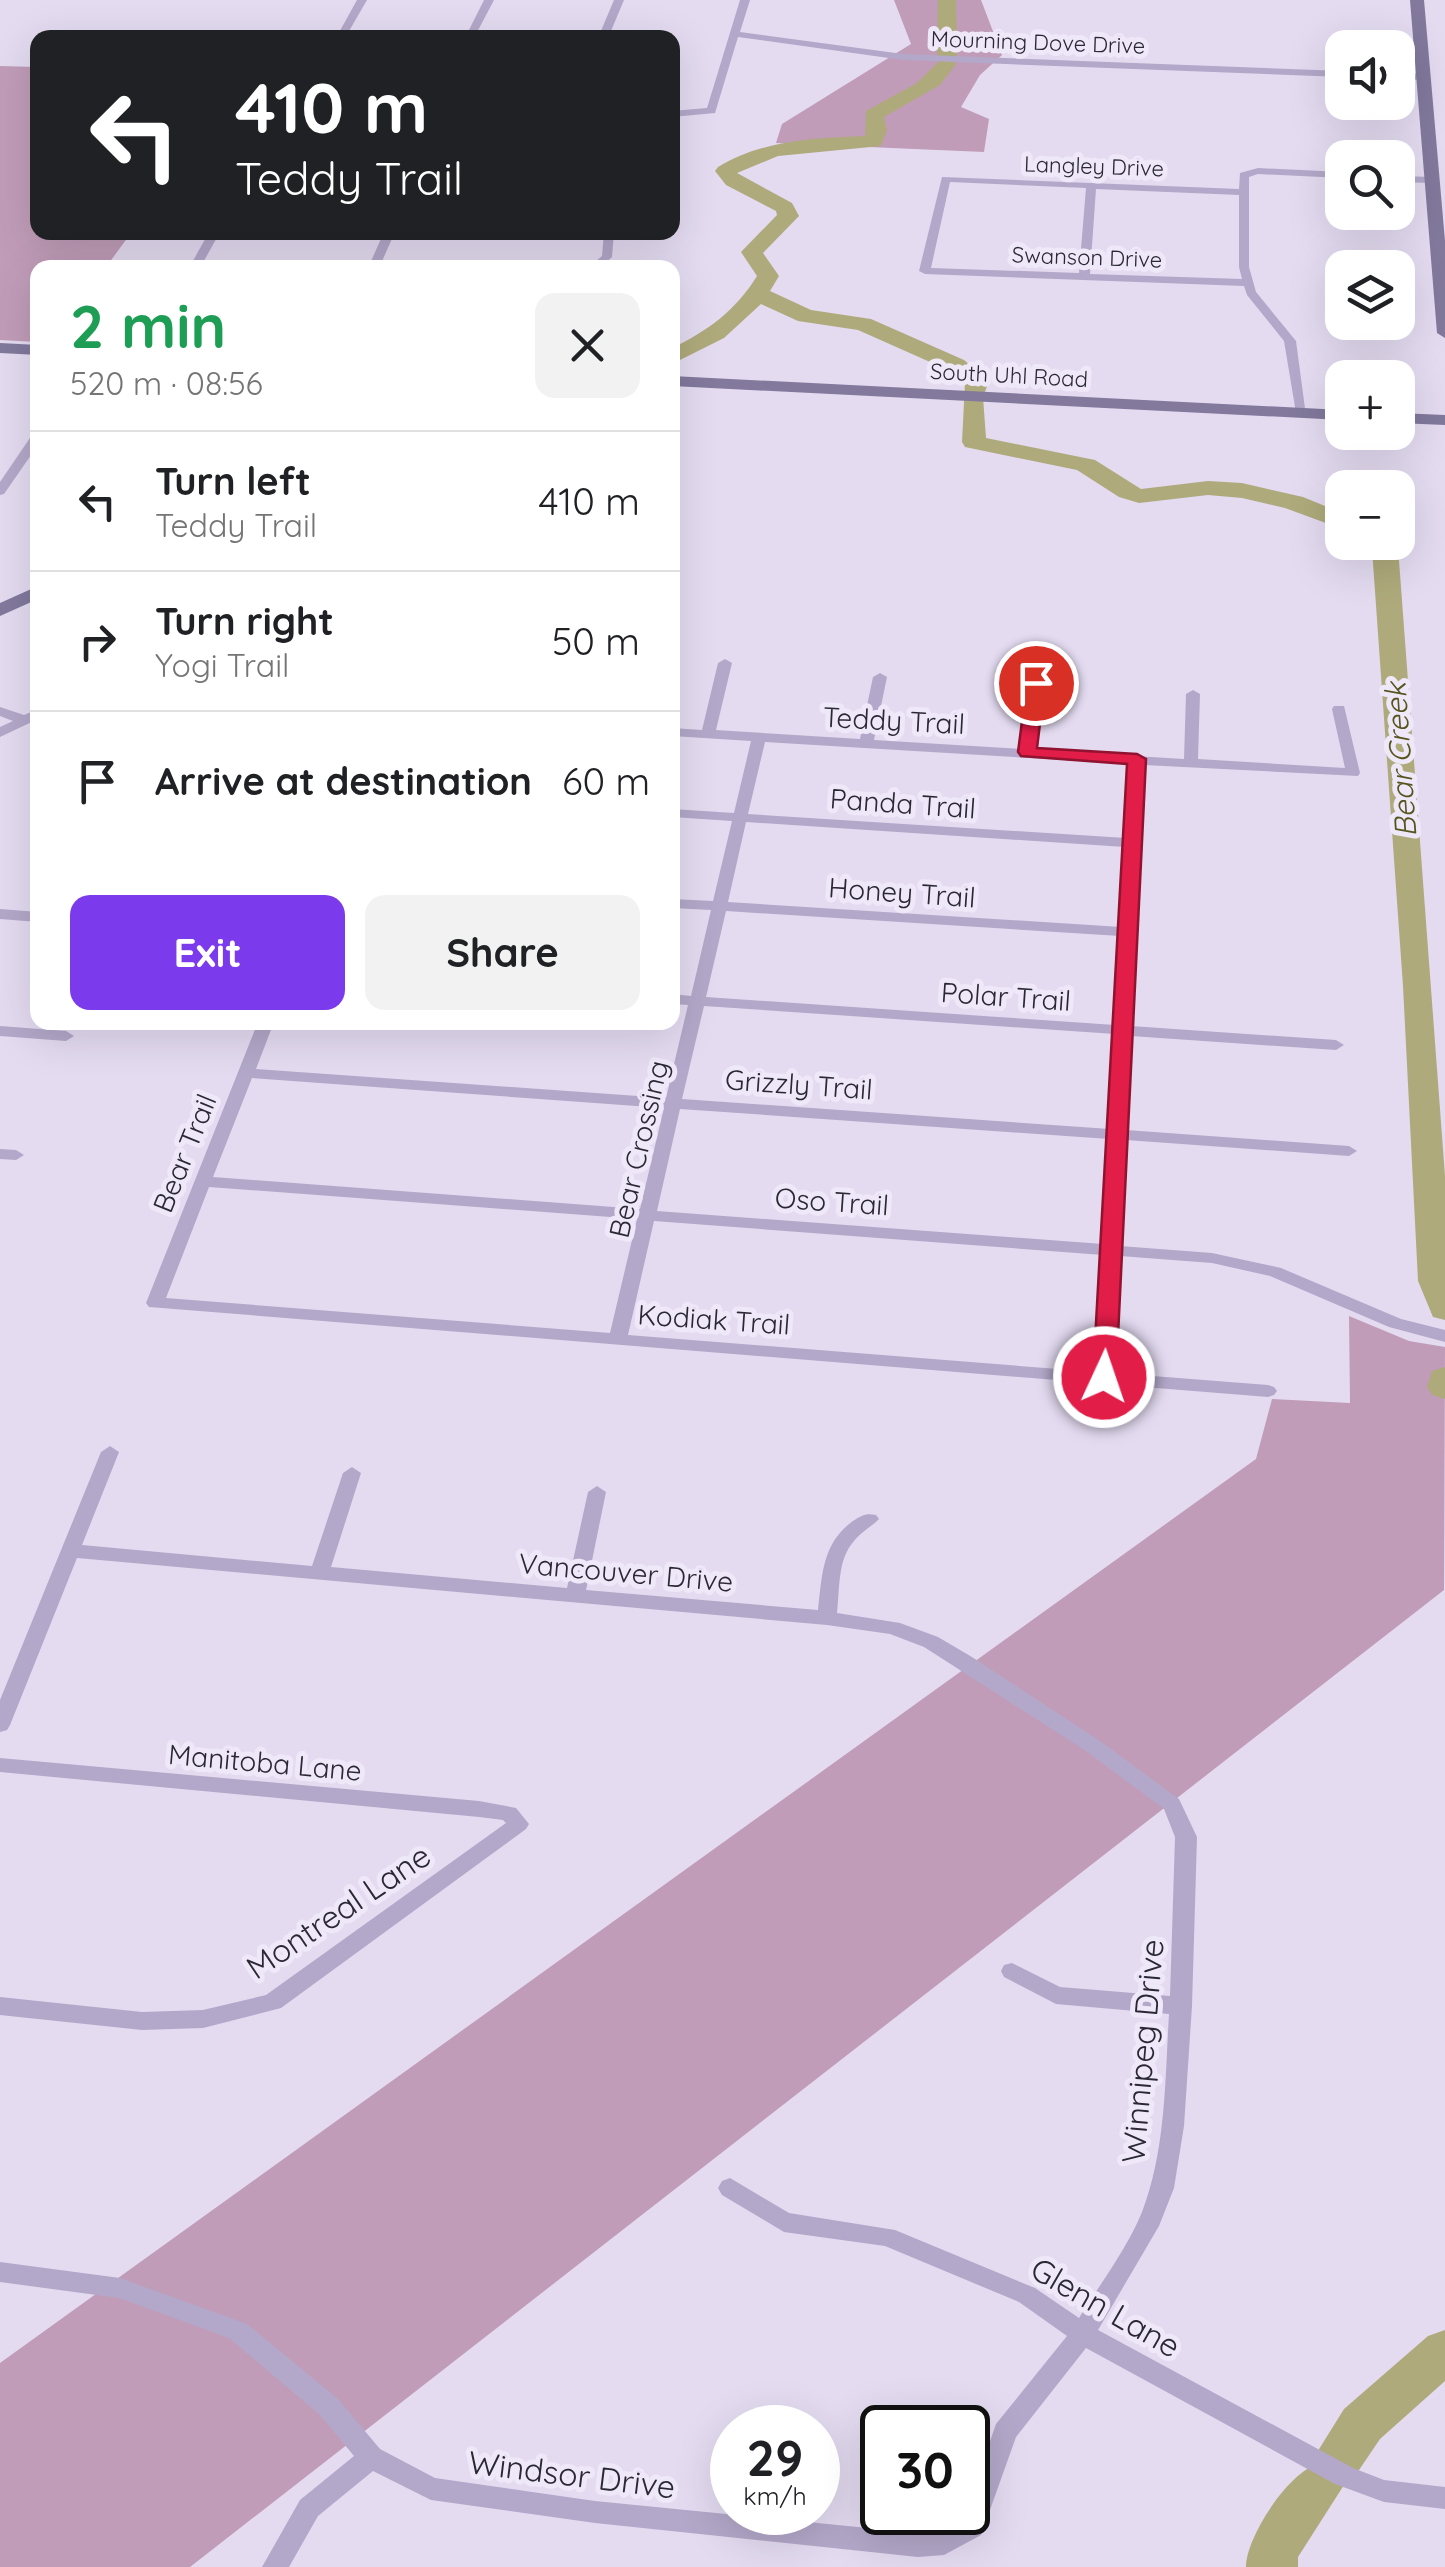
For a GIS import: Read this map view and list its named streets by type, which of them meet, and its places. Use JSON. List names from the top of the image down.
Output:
{
  "streets": {
    "main road": ["South Uhl Road"],
    "street": [
      "Mourning Dove Drive",
      "Langley Drive",
      "Swanson Drive",
      "Teddy Trail",
      "Panda Trail",
      "Honey Trail",
      "Polar Trail",
      "Grizzly Trail",
      "Bear Crossing",
      "Bear Trail",
      "Oso Trail",
      "Kodiak Trail",
      "Vancouver Drive",
      "Manitoba Lane",
      "Montreal Lane",
      "Winnipeg Drive",
      "Glenn Lane",
      "Windsor Drive"
    ]
  },
  "crossings": [
    ["Langley Drive", "Swanson Drive"],
    ["Teddy Trail", "Bear Crossing"],
    ["Panda Trail", "Bear Crossing"],
    ["Honey Trail", "Bear Crossing"],
    ["Polar Trail", "Bear Crossing"],
    ["Grizzly Trail", "Bear Crossing"],
    ["Grizzly Trail", "Bear Trail"],
    ["Bear Crossing", "Oso Trail"],
    ["Bear Crossing", "Kodiak Trail"],
    ["Bear Trail", "Oso Trail"],
    ["Bear Trail", "Kodiak Trail"],
    ["Vancouver Drive", "Winnipeg Drive"],
    ["Manitoba Lane", "Montreal Lane"],
    ["Winnipeg Drive", "Glenn Lane"],
    ["Winnipeg Drive", "Windsor Drive"],
    ["Glenn Lane", "Windsor Drive"]
  ],
  "water": ["Bear Creek"],
  "page": {
    "map_buttons": ["+", "−"],
    "turn": ["410 m", "Teddy Trail"],
    "heading": ["2 min", "520 m · 08:56"],
    "list": [
      {
        "name": "Turn left",
        "note": "Teddy Trail",
        "value": "410 m"
      },
      {
        "name": "Turn right",
        "note": "Yogi Trail",
        "value": "50 m"
      },
      {
        "name": "Arrive at destination",
        "value": "60 m"
      }
    ],
    "buttons": ["Exit", "Share"],
    "speed": "29 km/h",
    "limit": "30"
  }
}
